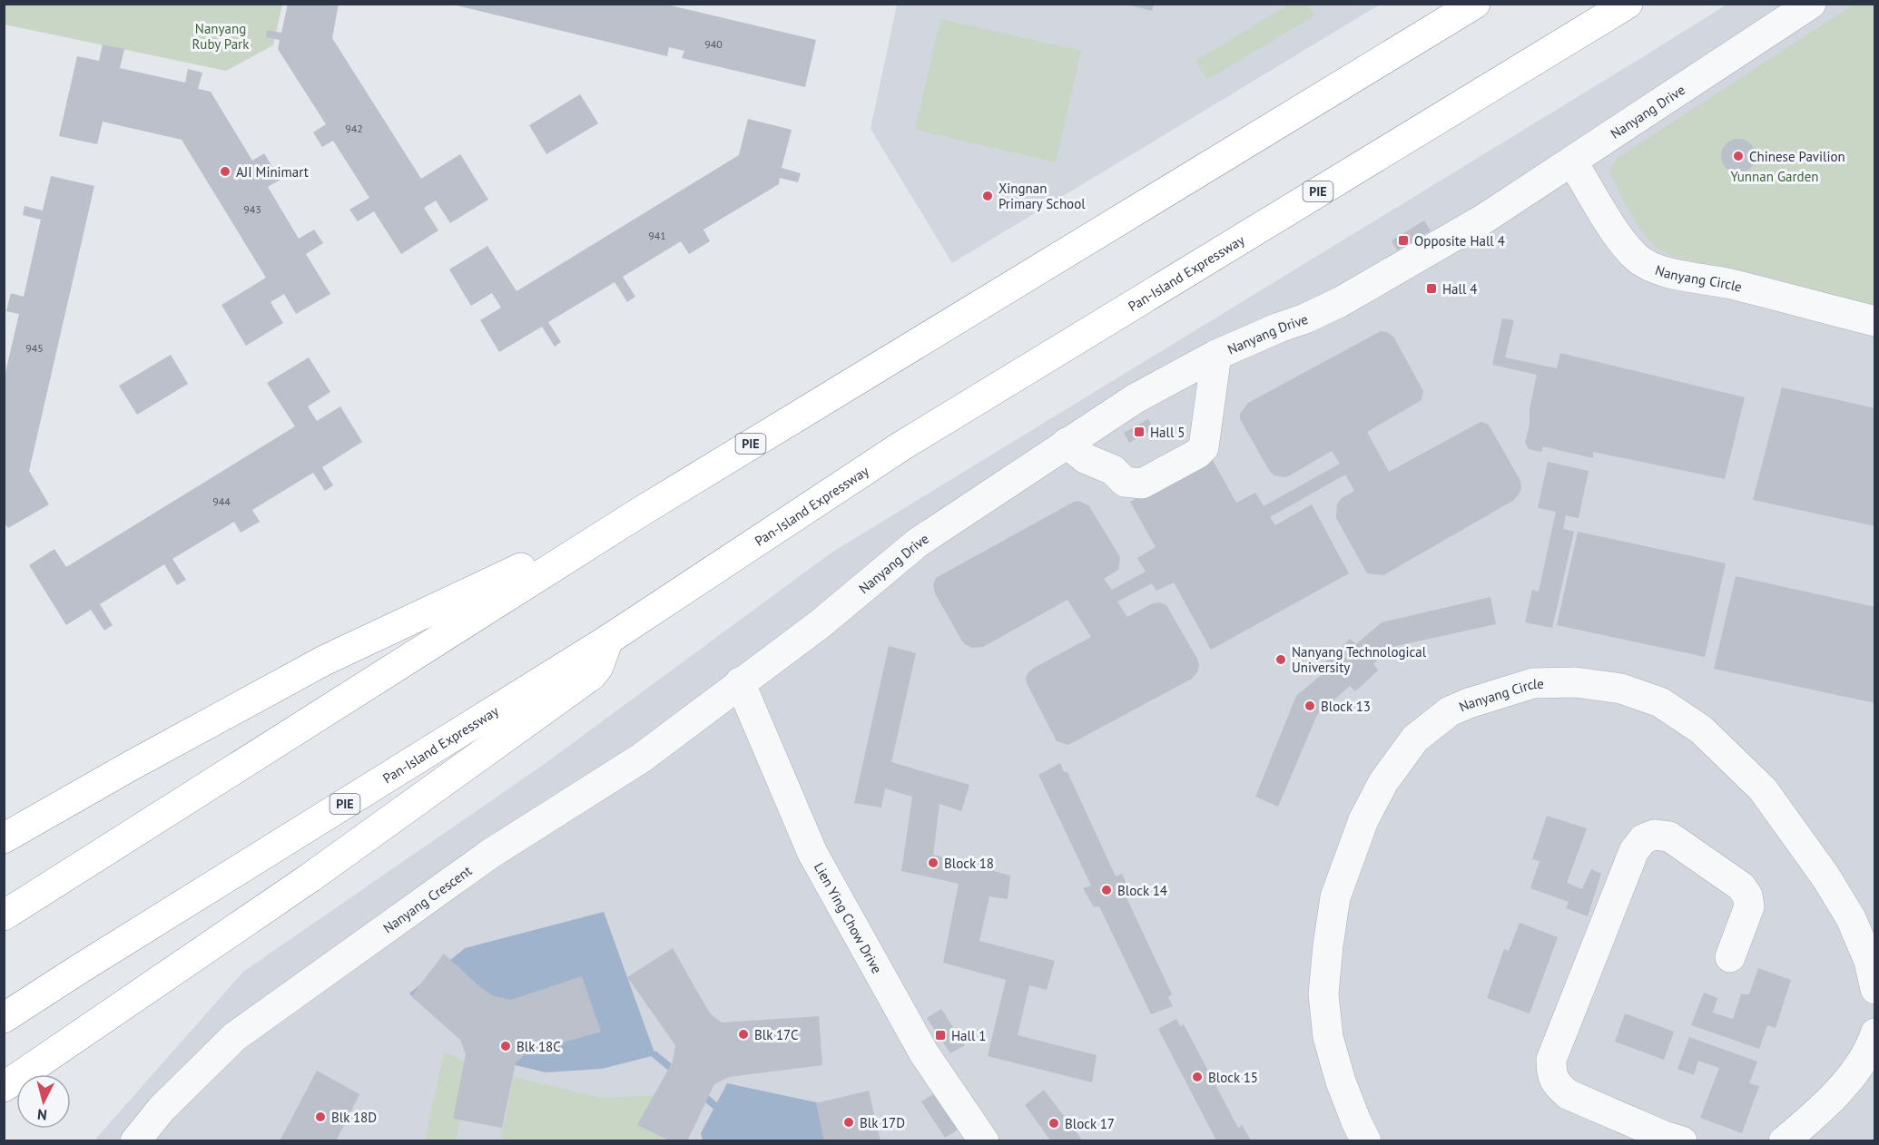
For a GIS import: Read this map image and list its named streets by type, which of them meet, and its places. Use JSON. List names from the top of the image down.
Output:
{
  "streets": {
    "highway": ["PIE", "Pan-Island Expressway"],
    "street": [
      "Nanyang Drive",
      "Nanyang Circle",
      "Nanyang Crescent",
      "Lien Ying Chow Drive"
    ]
  },
  "crossings": [
    ["Nanyang Drive", "Nanyang Circle"],
    ["Nanyang Drive", "Nanyang Crescent"],
    ["Nanyang Drive", "Lien Ying Chow Drive"],
    ["Nanyang Crescent", "Lien Ying Chow Drive"]
  ],
  "parks": ["Nanyang Ruby Park", "Yunnan Garden"],
  "places": {
    "other": [
      "Chinese Pavilion",
      "AJI Minimart",
      "Xingnan Primary School",
      "Nanyang Technological University",
      "Block 13",
      "Block 18",
      "Block 14",
      "Blk 17C",
      "Blk 18C",
      "Block 15",
      "Blk 18D",
      "Blk 17D",
      "Block 17"
    ],
    "transit": [
      "Opposite Hall 4",
      "Hall 4",
      "Hall 5",
      "Hall 1"
    ]
  },
  "house_numbers": [
    "940",
    "942",
    "943",
    "941",
    "945",
    "944"
  ],
  "north": "bottom"
}
